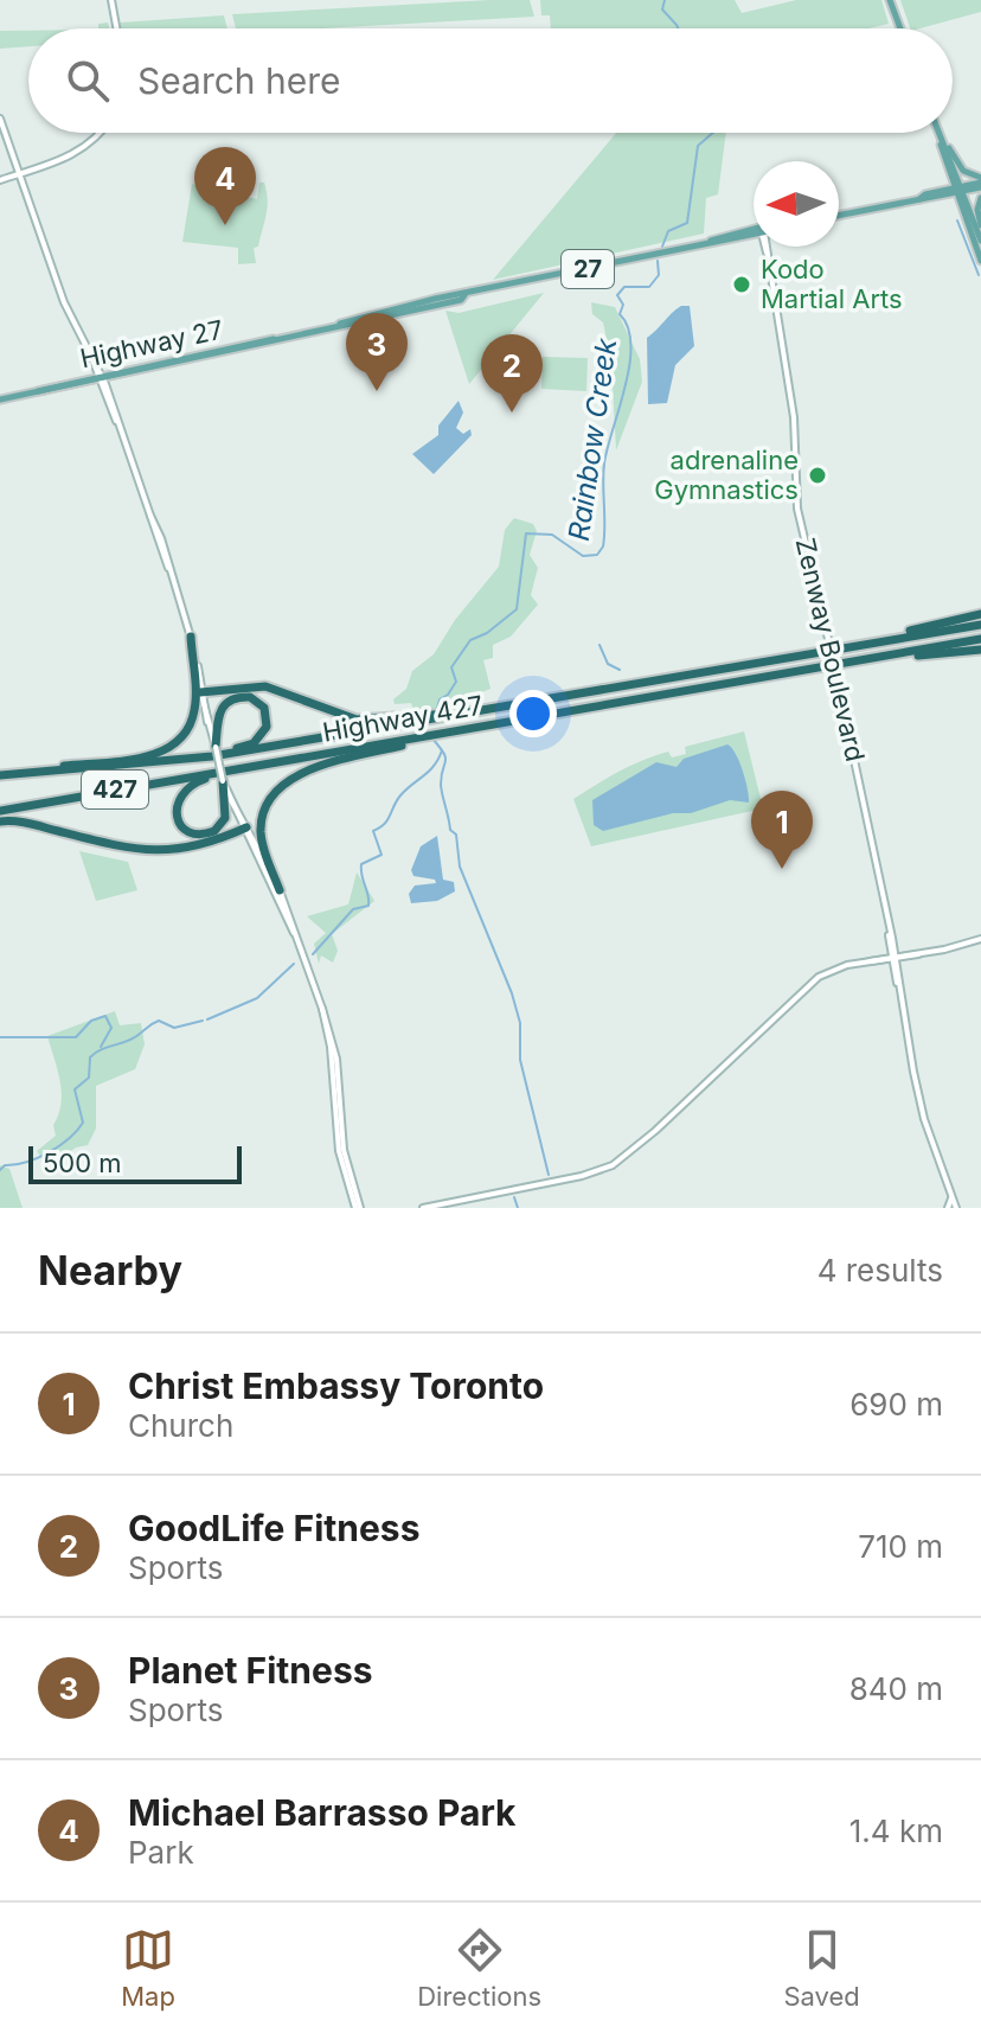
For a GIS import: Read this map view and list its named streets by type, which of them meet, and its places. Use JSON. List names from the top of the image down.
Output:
{
  "streets": {
    "highway": ["Highway 427", "427"],
    "main road": ["27", "Highway 27"],
    "street": ["Zenway Boulevard"]
  },
  "water": ["Rainbow Creek"],
  "places": ["Kodo Martial Arts", "adrenaline Gymnastics"],
  "scale_bar": "500 m",
  "north": "left",
  "page": {
    "search": "Search here",
    "pins": [
      "4",
      "3",
      "2",
      "1"
    ],
    "scale": "500 m",
    "heading": ["Nearby", "4 results"],
    "list": [
      {
        "mark": "1",
        "name": "Christ Embassy Toronto",
        "note": "Church",
        "value": "690 m"
      },
      {
        "mark": "2",
        "name": "GoodLife Fitness",
        "note": "Sports",
        "value": "710 m"
      },
      {
        "mark": "3",
        "name": "Planet Fitness",
        "note": "Sports",
        "value": "840 m"
      },
      {
        "mark": "4",
        "name": "Michael Barrasso Park",
        "note": "Park",
        "value": "1.4 km"
      }
    ],
    "nav": ["Map", "Directions", "Saved"]
  }
}
